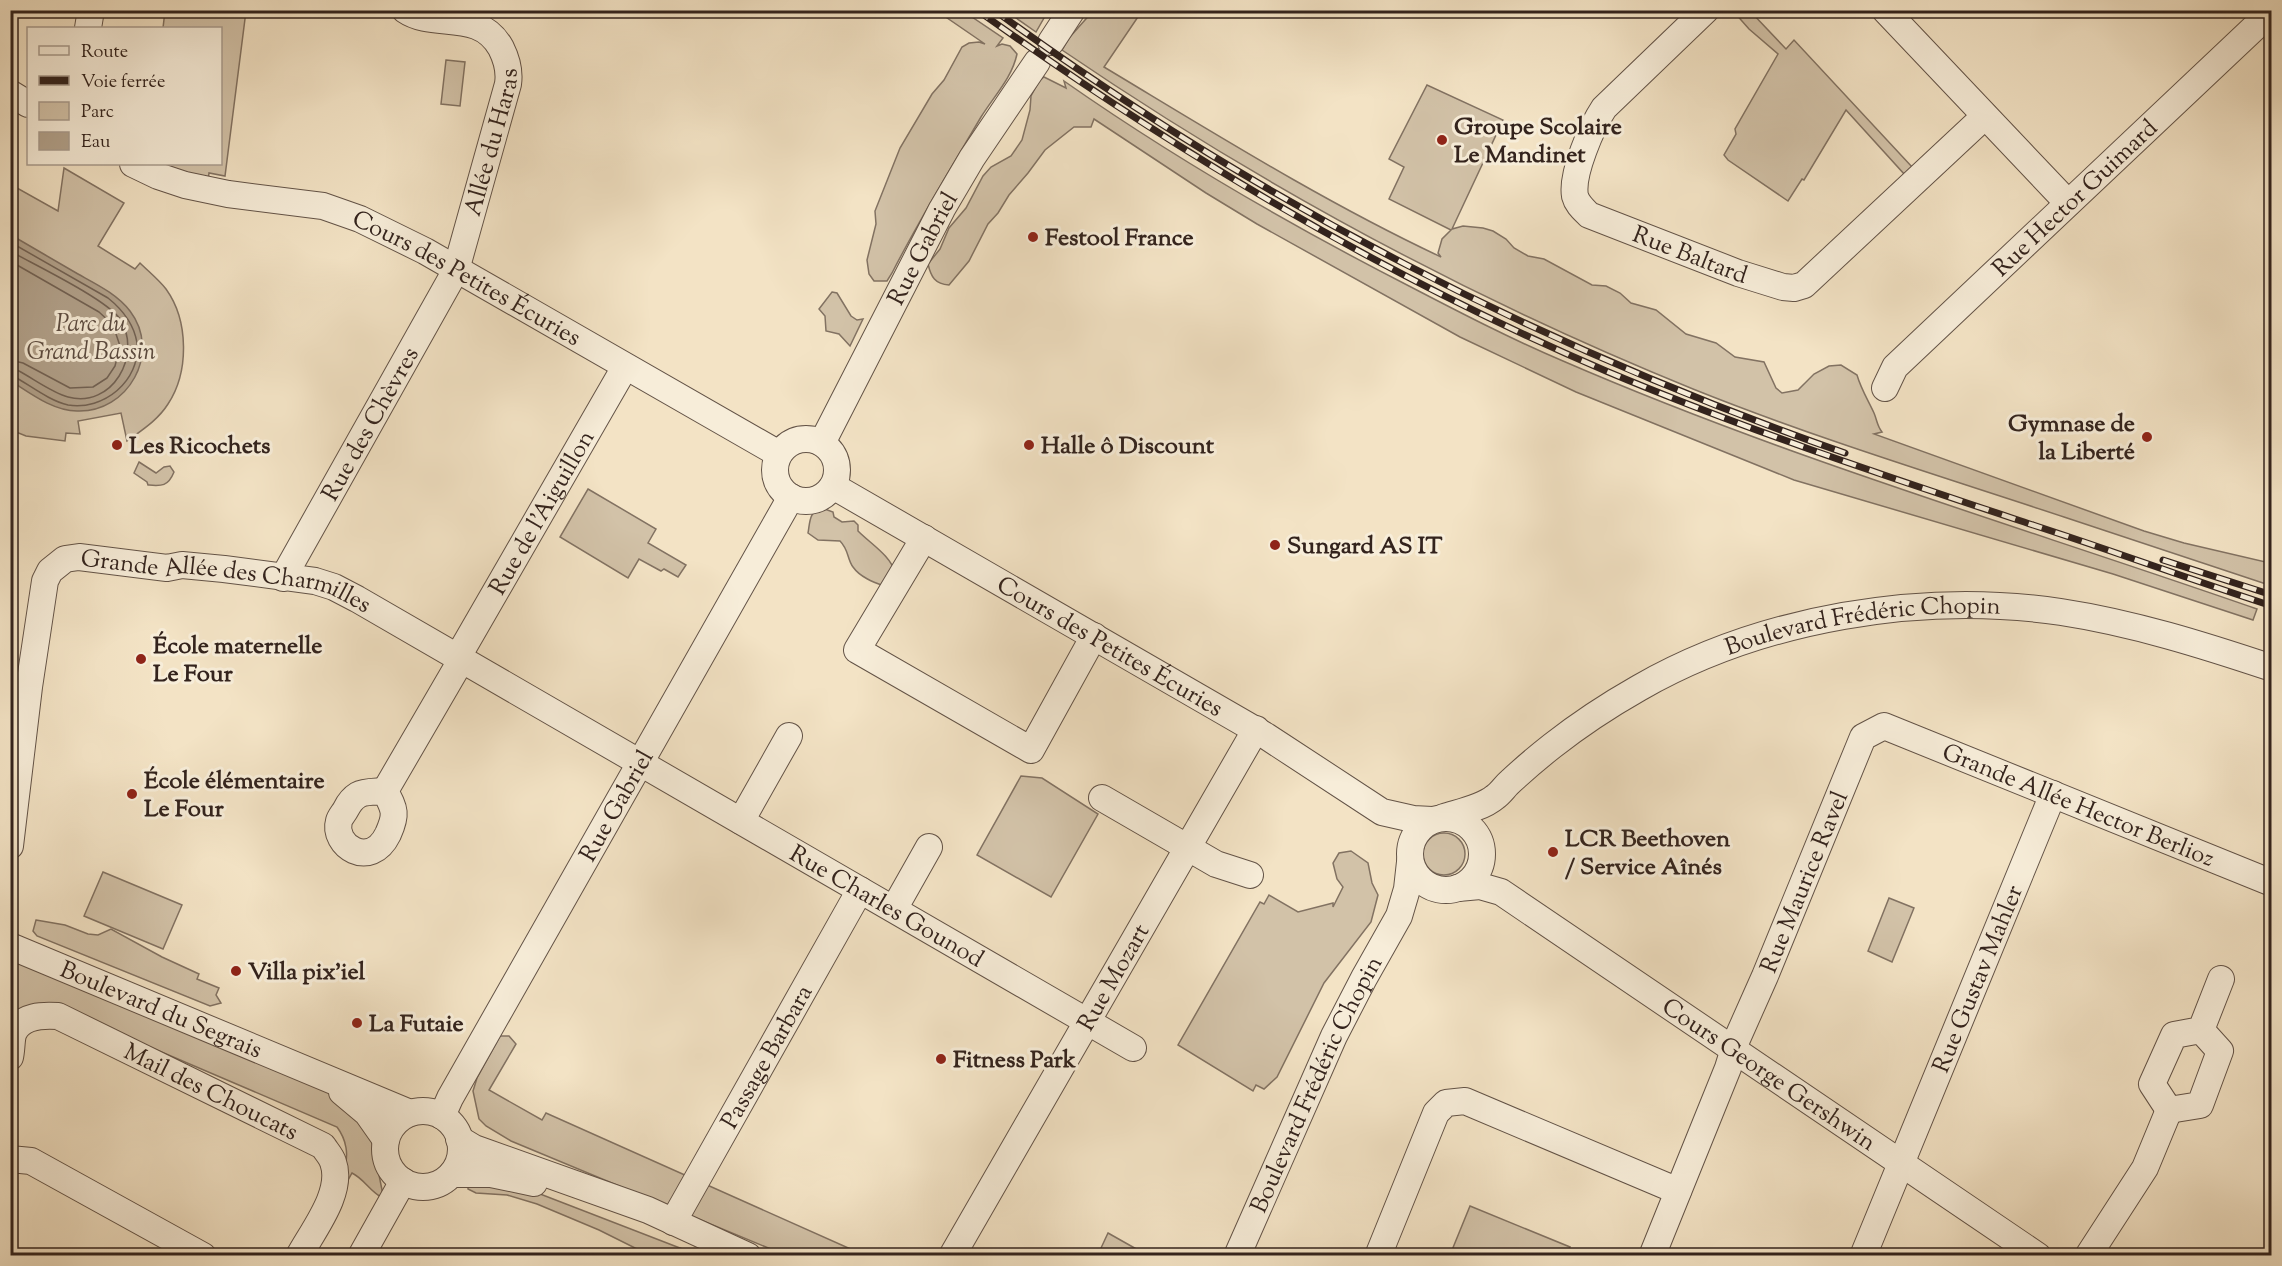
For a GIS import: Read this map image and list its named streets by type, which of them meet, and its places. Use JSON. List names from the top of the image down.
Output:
{
  "streets": {
    "street": [
      "Allée du Haras",
      "Rue Hector Guimard",
      "Rue Gabriel",
      "Rue Baltard",
      "Cours des Petites Écuries",
      "Rue des Chèvres",
      "Rue de l'Aiguillon",
      "Grande Allée des Charmilles",
      "Boulevard Frédéric Chopin",
      "Grande Allée Hector Berlioz",
      "Rue Maurice Ravel",
      "Rue Charles Gounod",
      "Rue Mozart",
      "Rue Gustav Mahler",
      "Boulevard du Segrais",
      "Passage Barbara",
      "Cours George Gershwin",
      "Mail des Choucats"
    ]
  },
  "crossings": [
    ["Allée du Haras", "Cours des Petites Écuries"],
    ["Allée du Haras", "Rue des Chèvres"],
    ["Rue Gabriel", "Cours des Petites Écuries"],
    ["Rue Gabriel", "Grande Allée des Charmilles"],
    ["Rue Gabriel", "Rue Charles Gounod"],
    ["Rue Gabriel", "Boulevard du Segrais"],
    ["Cours des Petites Écuries", "Rue des Chèvres"],
    ["Cours des Petites Écuries", "Rue de l'Aiguillon"],
    ["Cours des Petites Écuries", "Boulevard Frédéric Chopin"],
    ["Cours des Petites Écuries", "Rue Mozart"],
    ["Cours des Petites Écuries", "Cours George Gershwin"],
    ["Rue des Chèvres", "Grande Allée des Charmilles"],
    ["Rue de l'Aiguillon", "Grande Allée des Charmilles"],
    ["Grande Allée des Charmilles", "Rue Charles Gounod"],
    ["Boulevard Frédéric Chopin", "Cours George Gershwin"],
    ["Grande Allée Hector Berlioz", "Rue Maurice Ravel"],
    ["Grande Allée Hector Berlioz", "Rue Gustav Mahler"],
    ["Rue Maurice Ravel", "Cours George Gershwin"],
    ["Rue Charles Gounod", "Rue Mozart"],
    ["Rue Charles Gounod", "Passage Barbara"],
    ["Rue Gustav Mahler", "Cours George Gershwin"]
  ],
  "parks": ["Parc du Grand Bassin"],
  "places": [
    "Groupe Scolaire Le Mandinet",
    "Festool France",
    "Gymnase de la Liberté",
    "Les Ricochets",
    "Halle ô Discount",
    "Sungard AS IT",
    "École maternelle Le Four",
    "École élémentaire Le Four",
    "LCR Beethoven / Service Aînés",
    "Villa pix'iel",
    "La Futaie",
    "Fitness Park"
  ],
  "legend": [
    "Route",
    "Voie ferrée",
    "Parc",
    "Eau"
  ]
}
